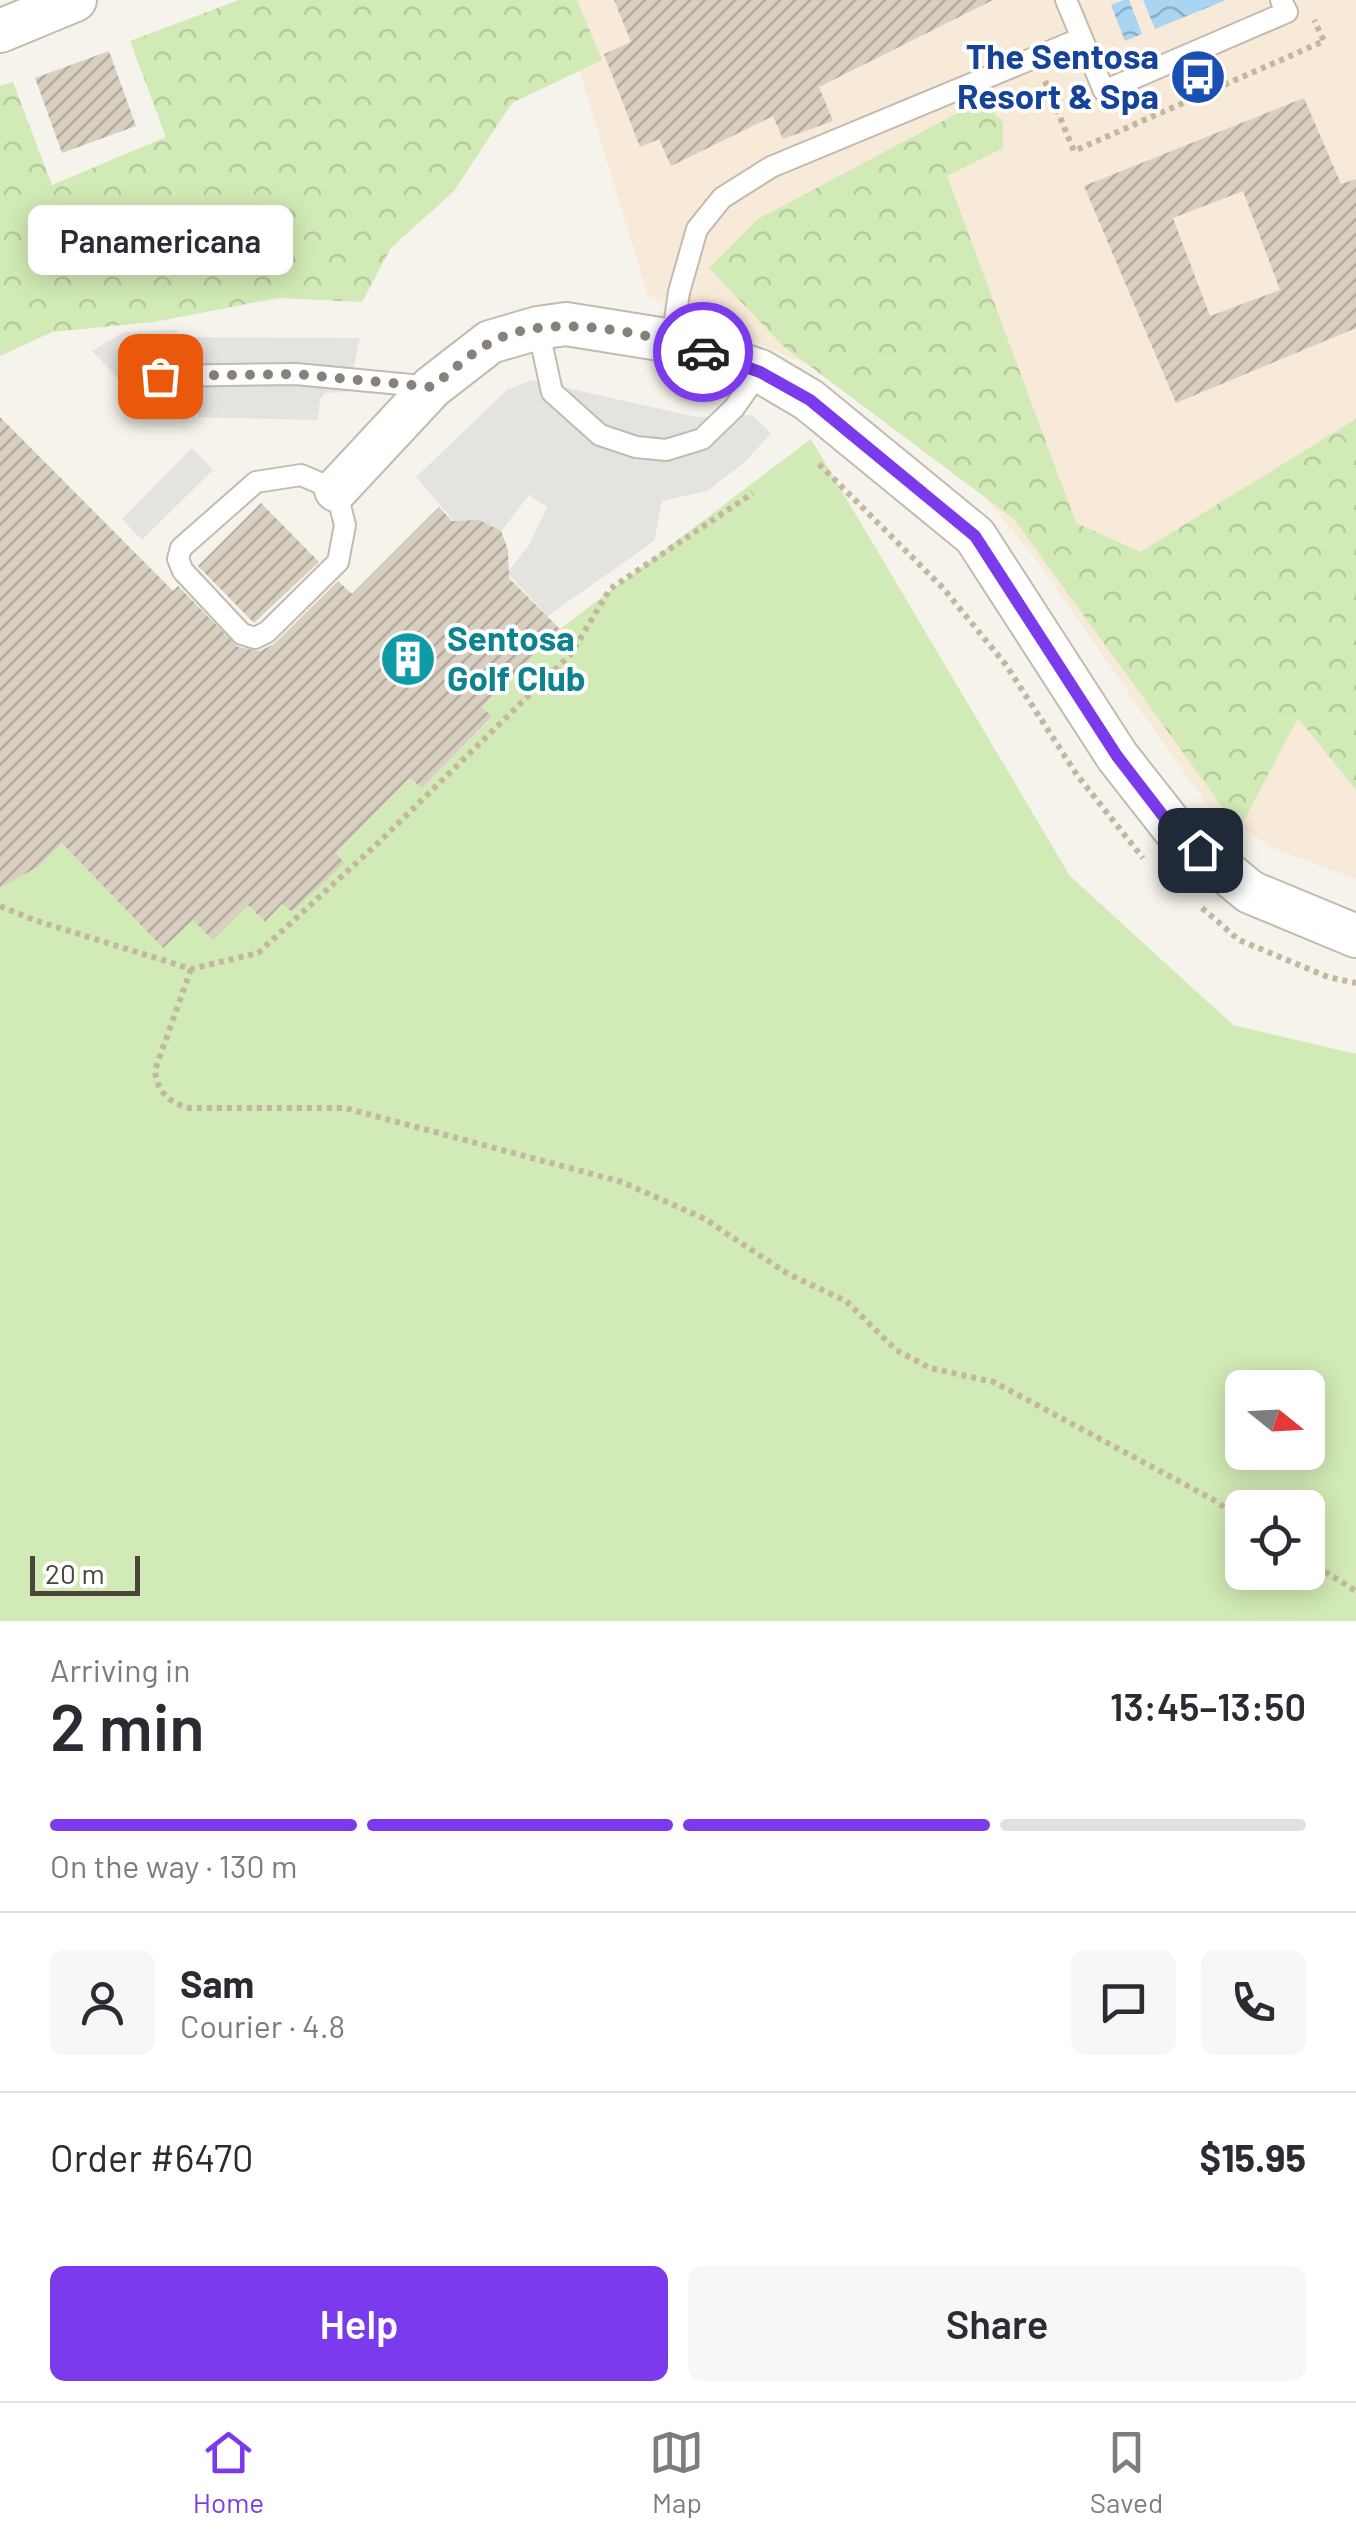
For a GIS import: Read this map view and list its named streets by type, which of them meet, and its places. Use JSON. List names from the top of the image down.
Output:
{
  "places": {
    "bus stop": ["The Sentosa Resort & Spa"],
    "other": ["Panamericana"],
    "building": ["Sentosa Golf Club"]
  },
  "scale_bar": "20 m",
  "north": "right",
  "page": {
    "bubble": "Panamericana",
    "scale": "20 m",
    "heading": ["2 min", "Arriving in", "13:45–13:50"],
    "panel": [
      "Sam",
      "Courier · 4.8",
      "Order #6470",
      "$15.95"
    ],
    "bar": "On the way · 130 m",
    "buttons": ["Help", "Share"],
    "tabs": ["Home", "Map", "Saved"]
  }
}
